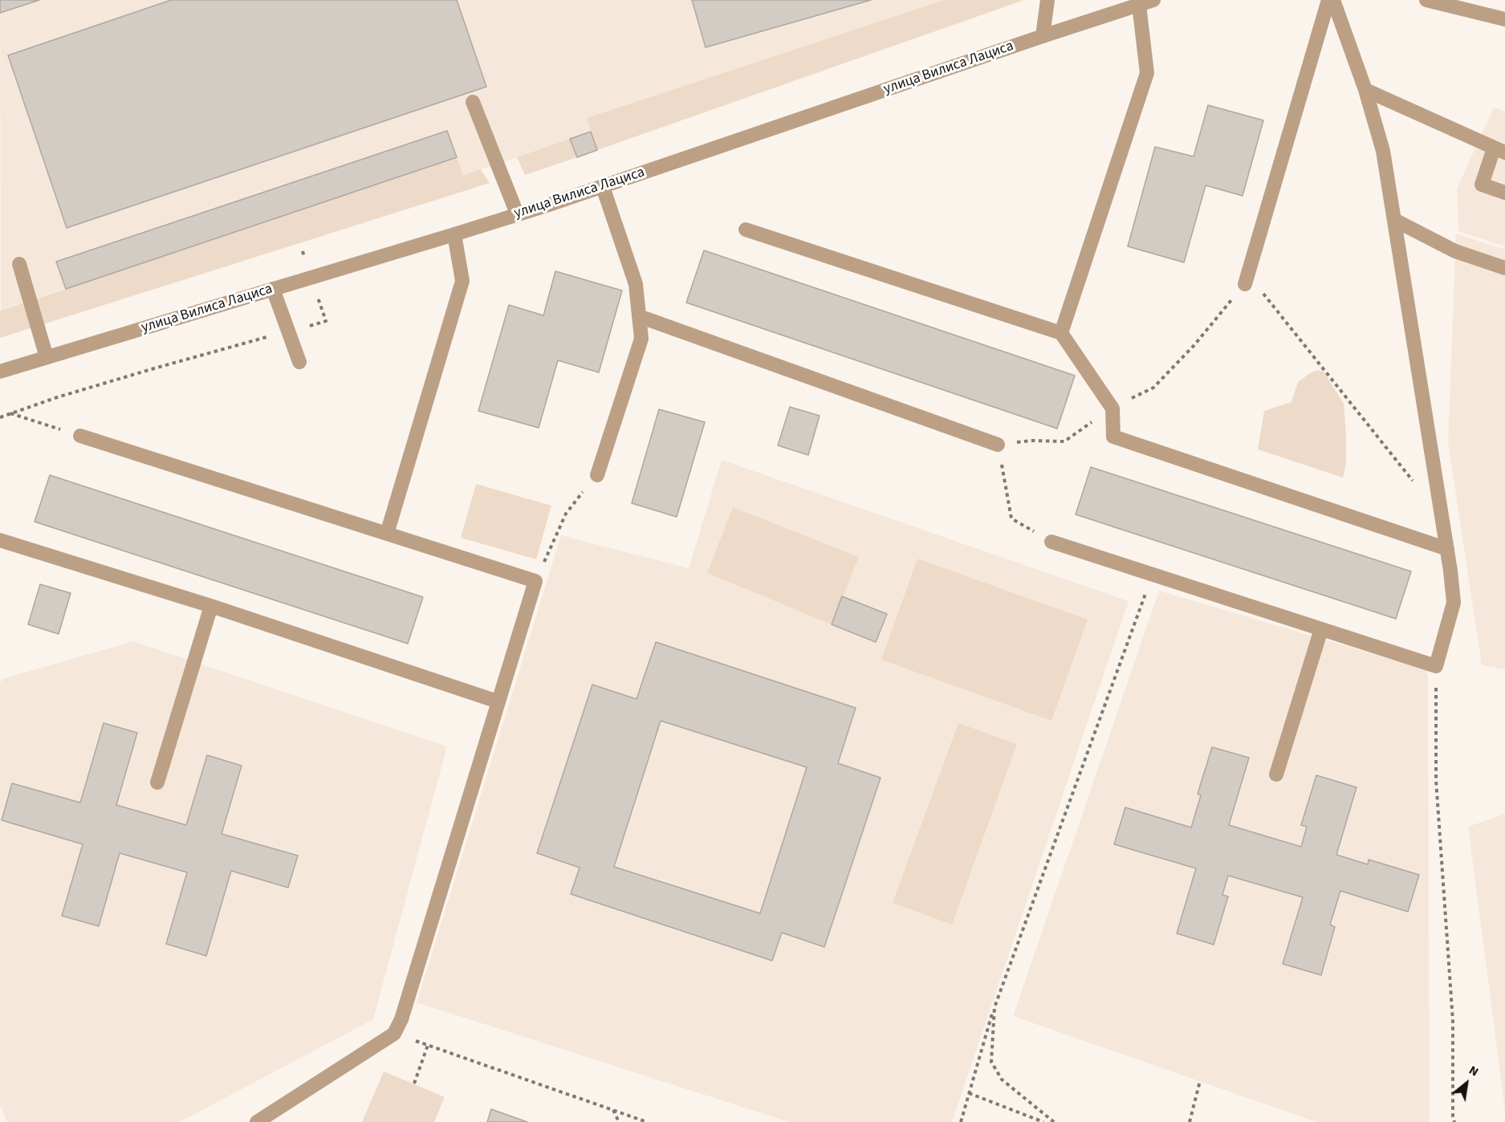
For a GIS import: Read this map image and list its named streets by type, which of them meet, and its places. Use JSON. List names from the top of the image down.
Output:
{
  "streets": {
    "street": ["улица Вилиса Лациса"]
  },
  "north": "top right"
}
